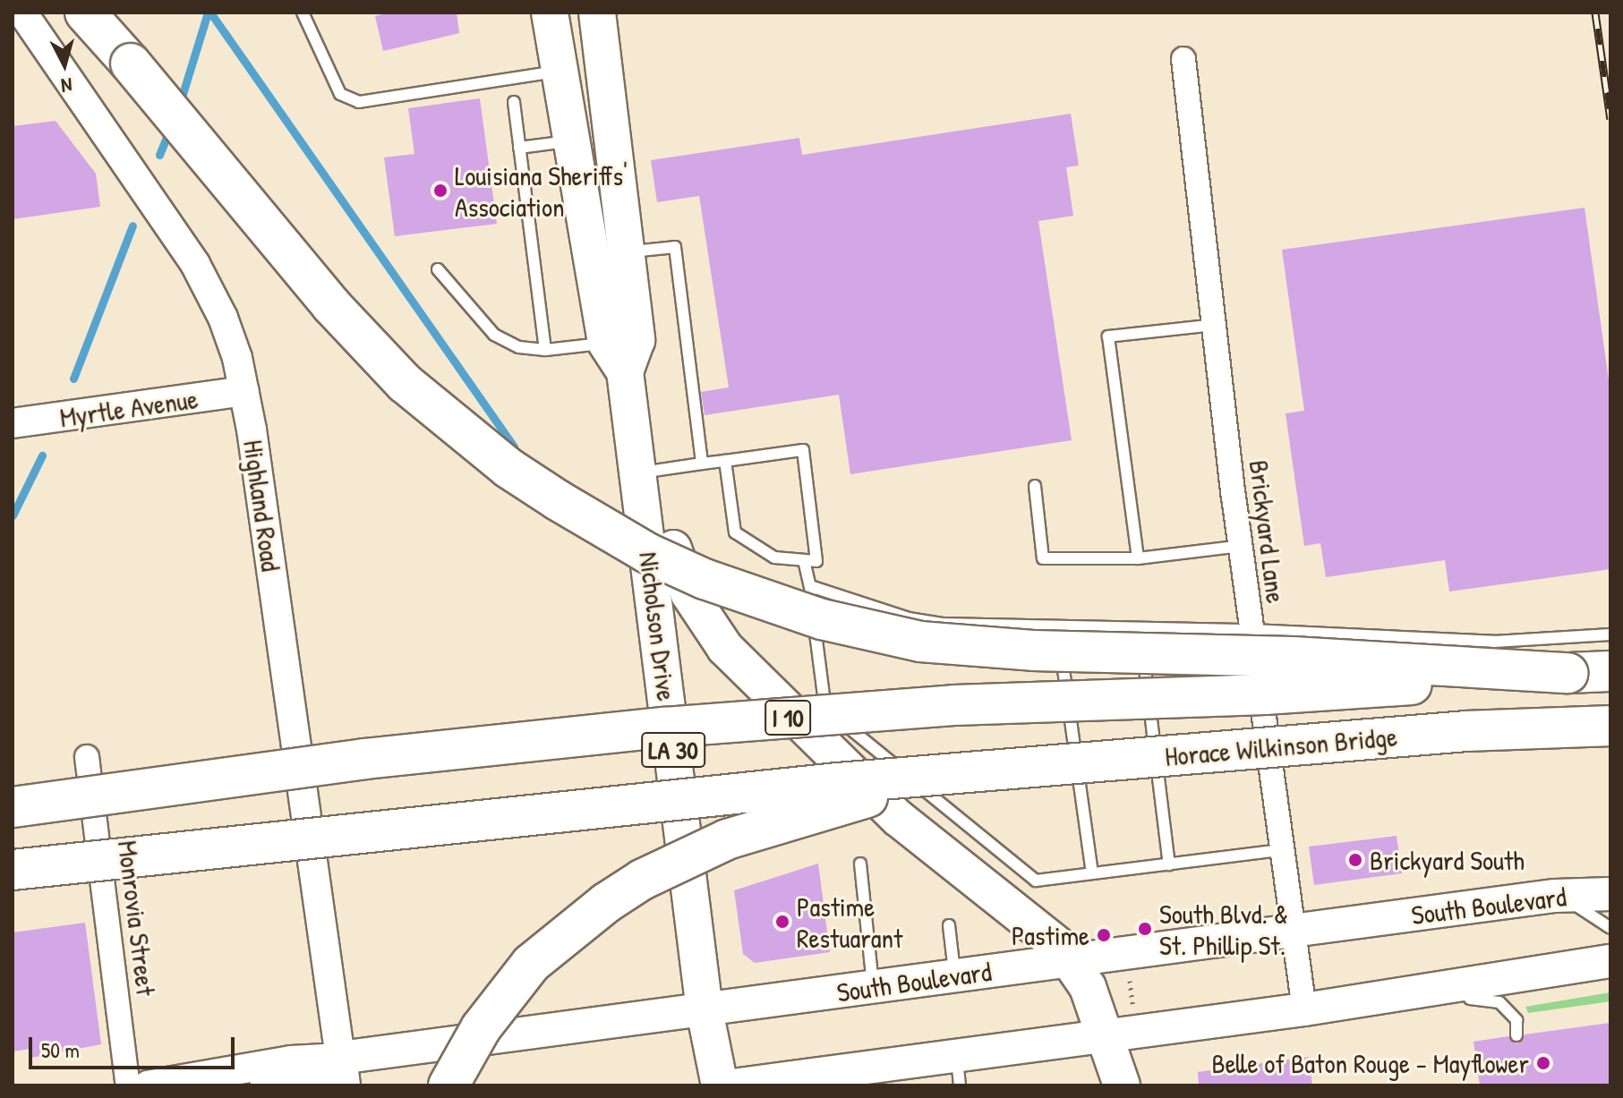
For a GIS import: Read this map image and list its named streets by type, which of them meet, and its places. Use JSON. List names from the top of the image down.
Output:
{
  "streets": {
    "highway": ["I 10", "Horace Wilkinson Bridge"],
    "main road": ["Nicholson Drive", "LA 30", "South Boulevard"],
    "street": [
      "Myrtle Avenue",
      "Highland Road",
      "Brickyard Lane",
      "Monrovia Street"
    ]
  },
  "crossings": [
    ["Myrtle Avenue", "Highland Road"],
    ["Highland Road", "South Boulevard"],
    ["Brickyard Lane", "South Boulevard"],
    ["Nicholson Drive", "South Boulevard"]
  ],
  "places": [
    "Louisiana Sheriffs' Association",
    "Brickyard South",
    "Pastime Restuarant",
    "South Blvd. & St. Phillip St.",
    "Pastime",
    "Belle of Baton Rouge - Mayflower"
  ],
  "scale_bar": "50 m",
  "north": "bottom"
}
